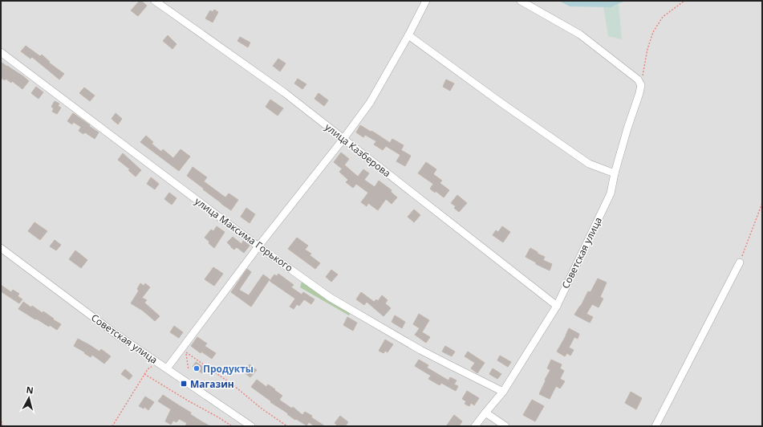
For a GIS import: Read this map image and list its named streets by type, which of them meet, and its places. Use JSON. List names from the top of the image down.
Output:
{
  "streets": {
    "street": ["улица Казберова", "улица Максима Горького", "Советская улица"]
  },
  "crossings": [
    ["улица Казберова", "Советская улица"],
    ["улица Максима Горького", "Советская улица"]
  ],
  "places": {
    "other": ["Продукты"],
    "transit": ["Магазин"]
  },
  "north": "top"
}
